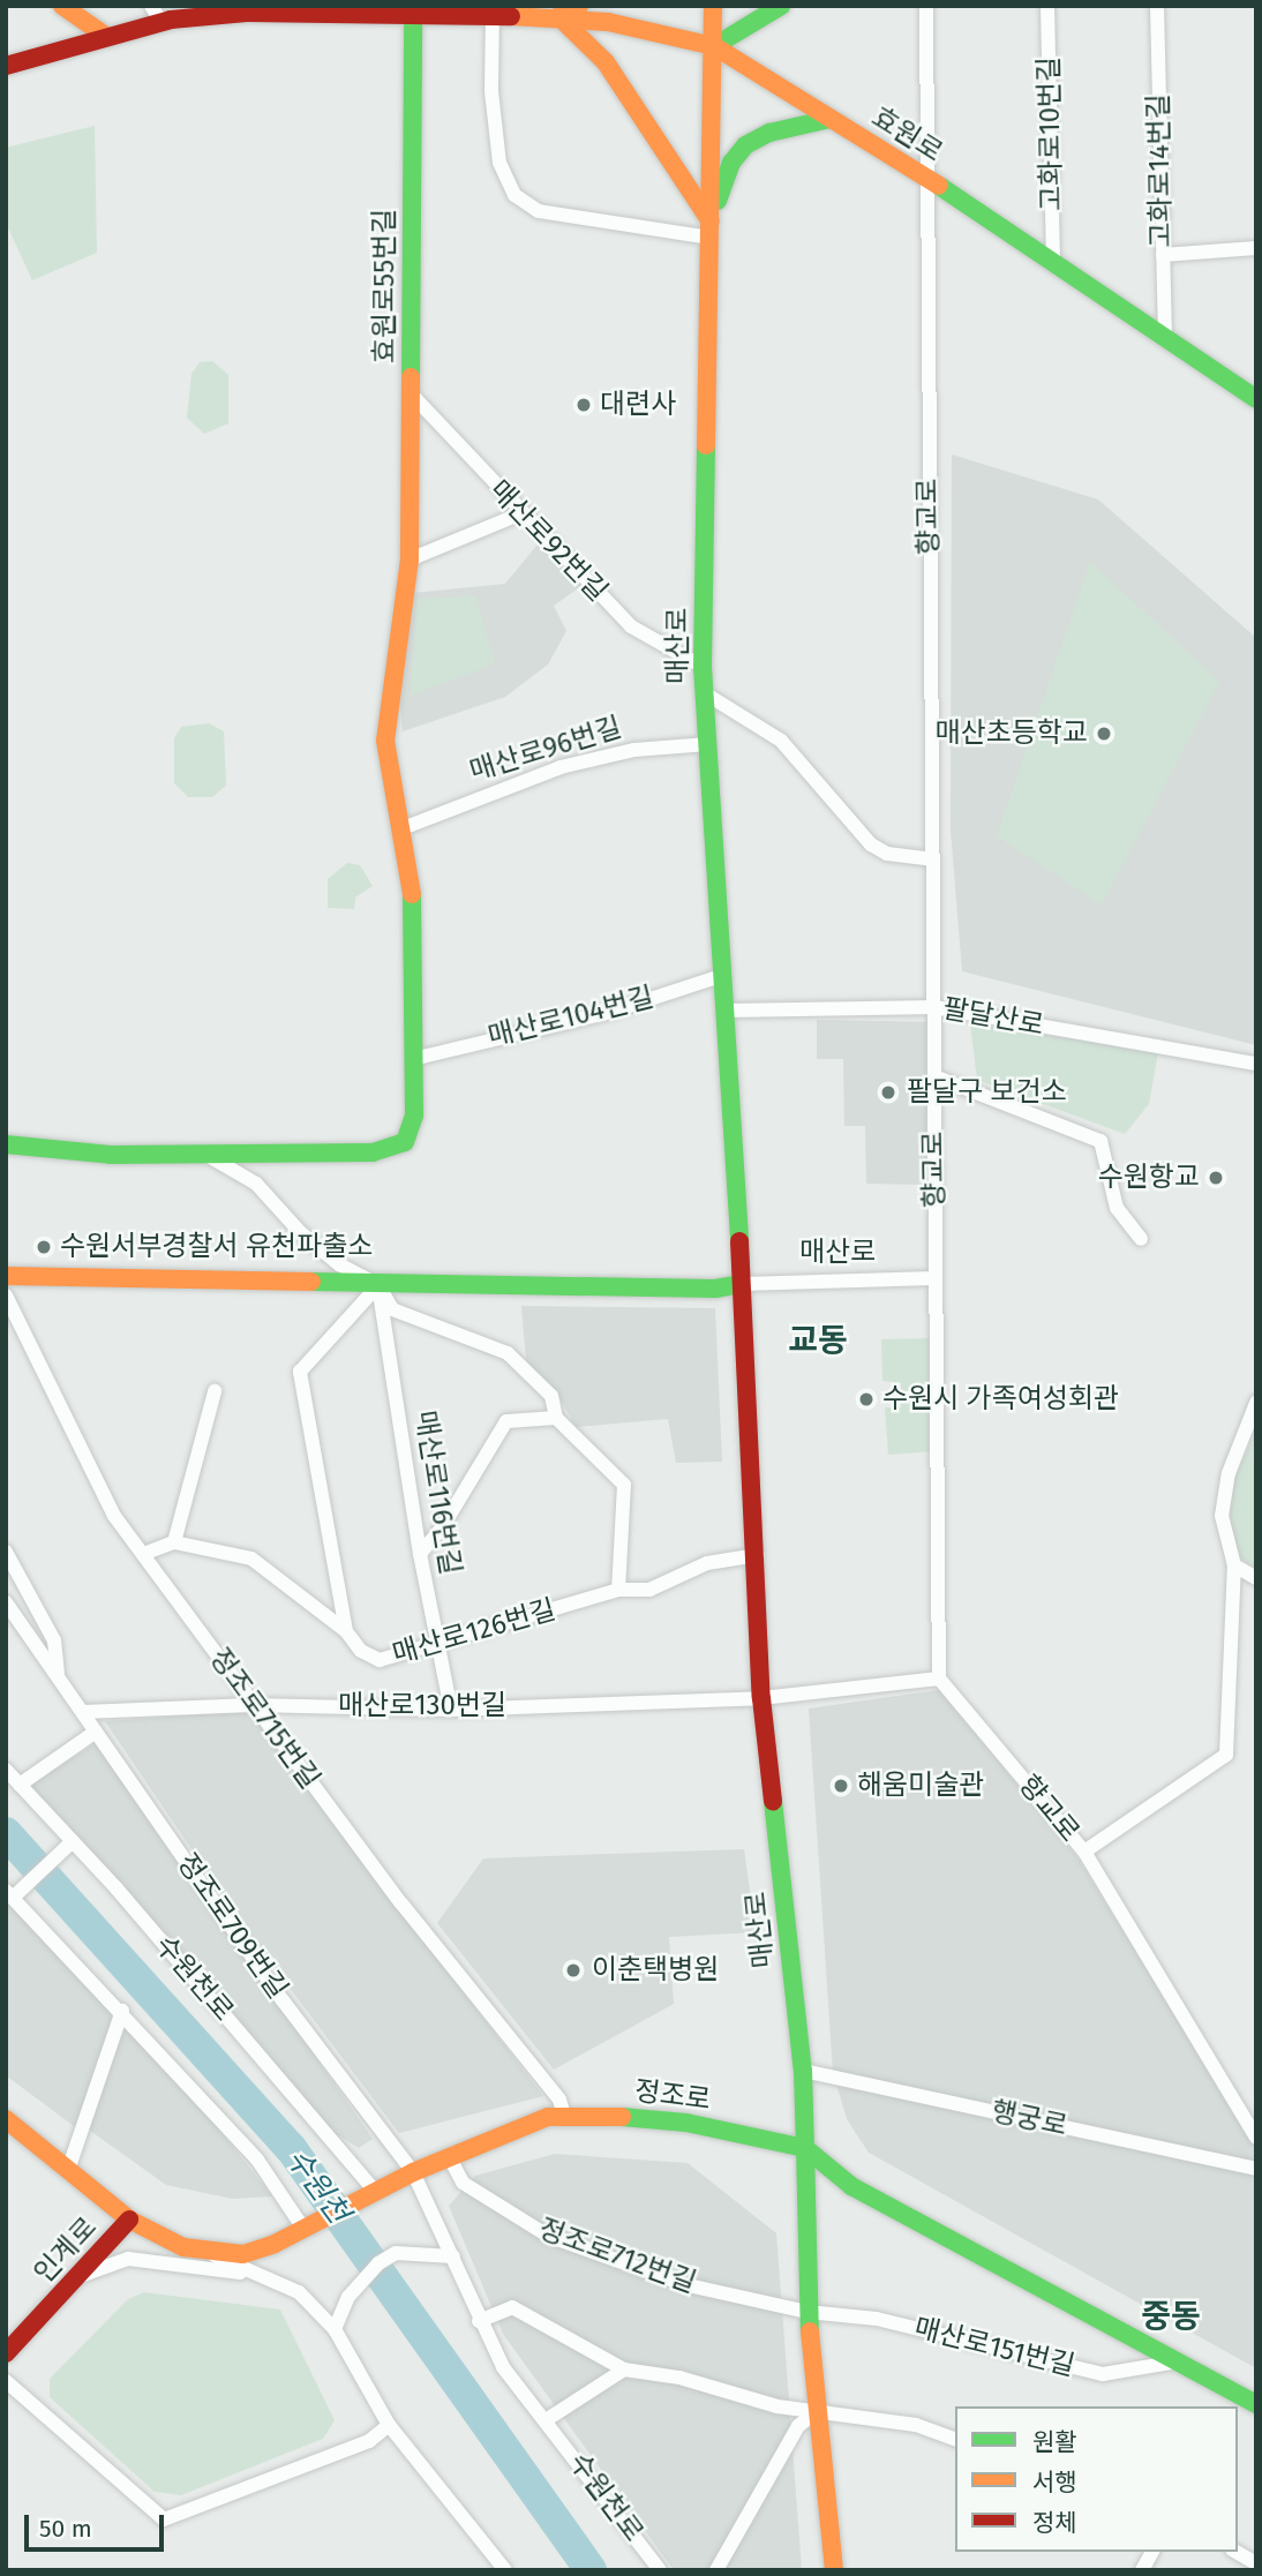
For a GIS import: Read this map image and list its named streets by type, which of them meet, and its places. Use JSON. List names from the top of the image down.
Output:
{
  "streets": {
    "street": [
      "고화로10번길",
      "효원로",
      "고화로14번길",
      "효원로55번길",
      "향교로",
      "매산로92번길",
      "매산로",
      "매산로96번길",
      "매산로104번길",
      "팔달산로",
      "매산로116번길",
      "매산로126번길",
      "매산로130번길",
      "정조로715번길",
      "정조로709번길",
      "수원천로",
      "정조로",
      "행궁로",
      "인계로",
      "정조로712번길",
      "매산로151번길"
    ]
  },
  "crossings": [
    ["고화로10번길", "효원로"],
    ["효원로", "고화로14번길"],
    ["효원로", "효원로55번길"],
    ["효원로", "향교로"],
    ["효원로", "매산로"],
    ["효원로55번길", "매산로92번길"],
    ["향교로", "매산로"],
    ["향교로", "팔달산로"],
    ["향교로", "매산로130번길"],
    ["매산로92번길", "매산로"],
    ["매산로", "매산로96번길"],
    ["매산로", "매산로104번길"],
    ["매산로", "팔달산로"],
    ["매산로", "매산로126번길"],
    ["매산로", "매산로130번길"],
    ["매산로", "정조로"],
    ["매산로", "행궁로"],
    ["매산로", "정조로712번길"],
    ["매산로", "매산로151번길"],
    ["매산로116번길", "매산로126번길"],
    ["매산로116번길", "매산로130번길"],
    ["매산로130번길", "정조로715번길"],
    ["매산로130번길", "정조로709번길"],
    ["정조로715번길", "정조로"],
    ["정조로709번길", "수원천로"],
    ["정조로709번길", "정조로"],
    ["수원천로", "정조로"],
    ["정조로", "인계로"],
    ["정조로", "정조로712번길"],
    ["정조로", "매산로151번길"],
    ["정조로712번길", "매산로151번길"]
  ],
  "districts": ["교동", "중동"],
  "water": ["수원천"],
  "places": [
    "대련사",
    "매산초등학교",
    "팔달구 보건소",
    "수원항교",
    "수원서부경찰서 유천파출소",
    "수원시 가족여성회관",
    "해움미술관",
    "이춘택병원"
  ],
  "legend": ["원활", "서행", "정체"],
  "scale_bar": "50 m"
}
